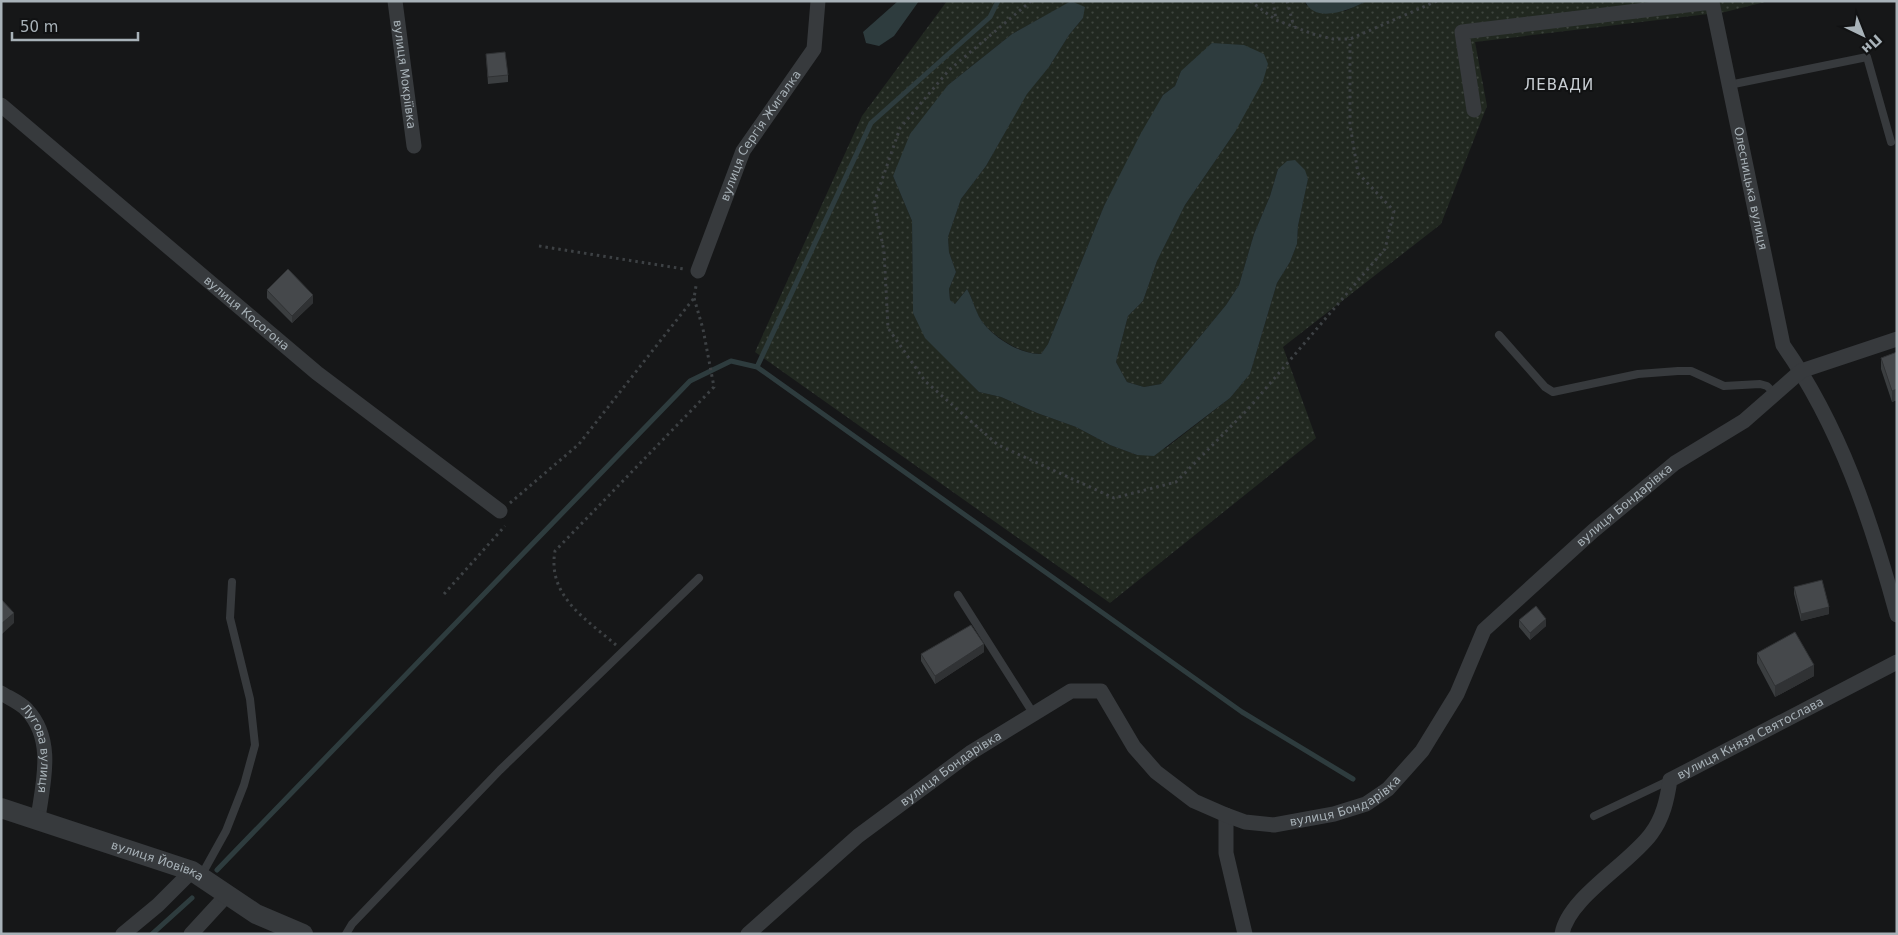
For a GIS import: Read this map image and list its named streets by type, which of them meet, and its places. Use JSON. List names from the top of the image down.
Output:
{
  "streets": {
    "street": [
      "вулиця Мокріївка",
      "вулиця Сергія Жигалка",
      "Олесницька вулиця",
      "вулиця Косогона",
      "вулиця Бондарівка",
      "вулиця Князя Святослава",
      "Лугова вулиця",
      "вулиця Йовівка"
    ]
  },
  "crossings": [
    ["Олесницька вулиця", "вулиця Бондарівка"],
    ["Лугова вулиця", "вулиця Йовівка"]
  ],
  "districts": ["ЛЕВАДИ"],
  "scale_bar": "50 m",
  "north": "bottom right"
}
